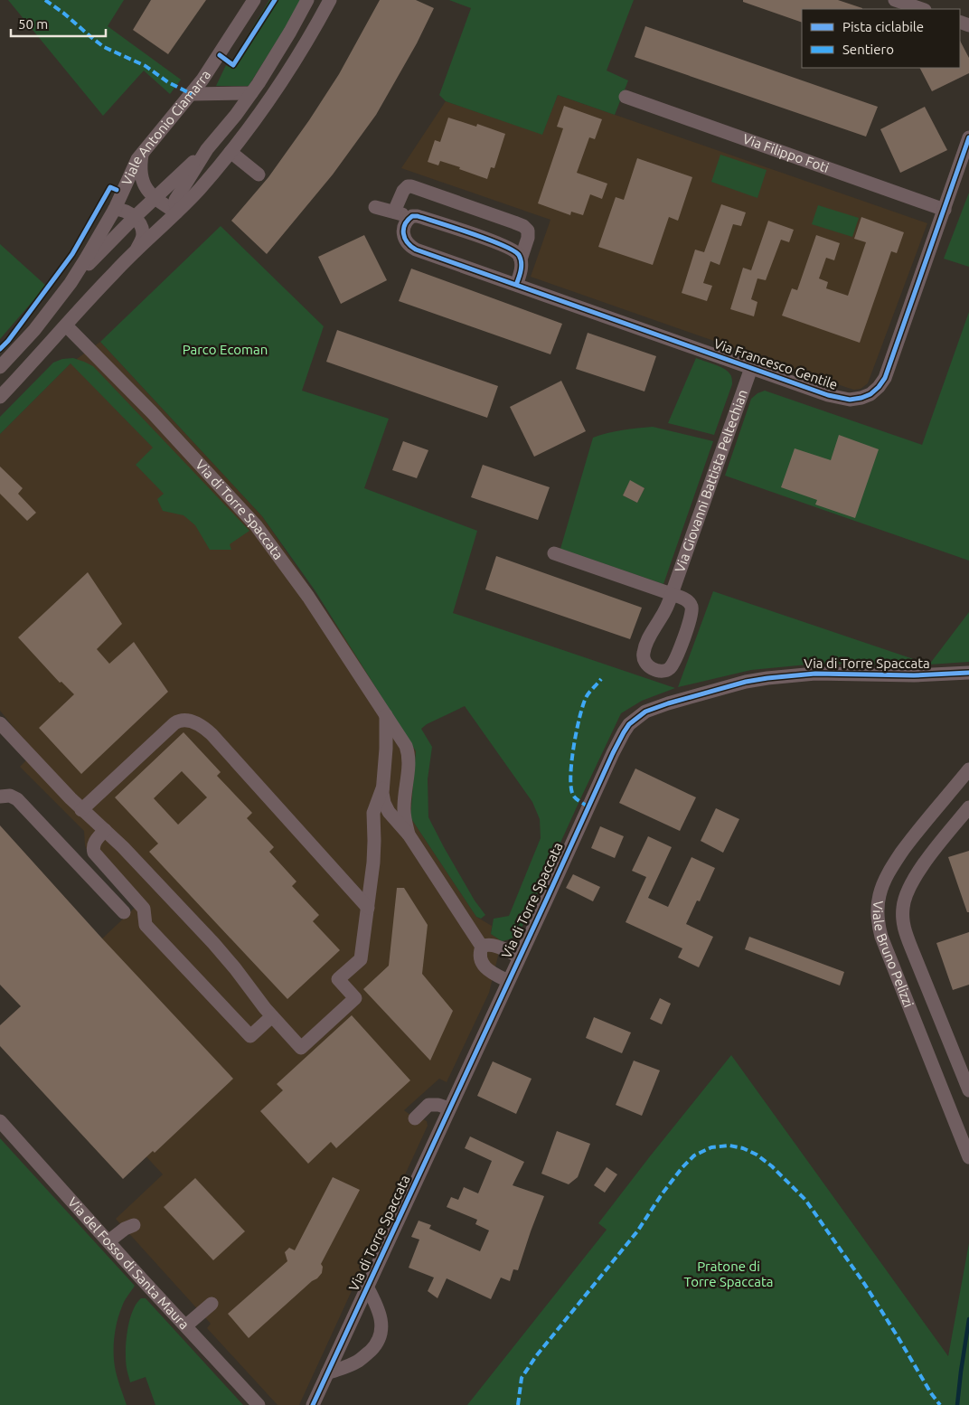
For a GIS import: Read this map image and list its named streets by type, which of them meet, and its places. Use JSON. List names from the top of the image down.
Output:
{
  "streets": {
    "street": [
      "Viale Antonio Ciamarra",
      "Via Filippo Foti",
      "Via Francesco Gentile",
      "Via Giovanni Battista Peltechian",
      "Via di Torre Spaccata",
      "Viale Bruno Pelizzi",
      "Via del Fosso di Santa Maura"
    ]
  },
  "crossings": [
    ["Via Filippo Foti", "Via Francesco Gentile"],
    ["Via Francesco Gentile", "Via Giovanni Battista Peltechian"]
  ],
  "parks": ["Parco Ecoman", "Pratone di Torre Spaccata"],
  "legend": ["Pista ciclabile", "Sentiero"],
  "scale_bar": "50 m"
}
